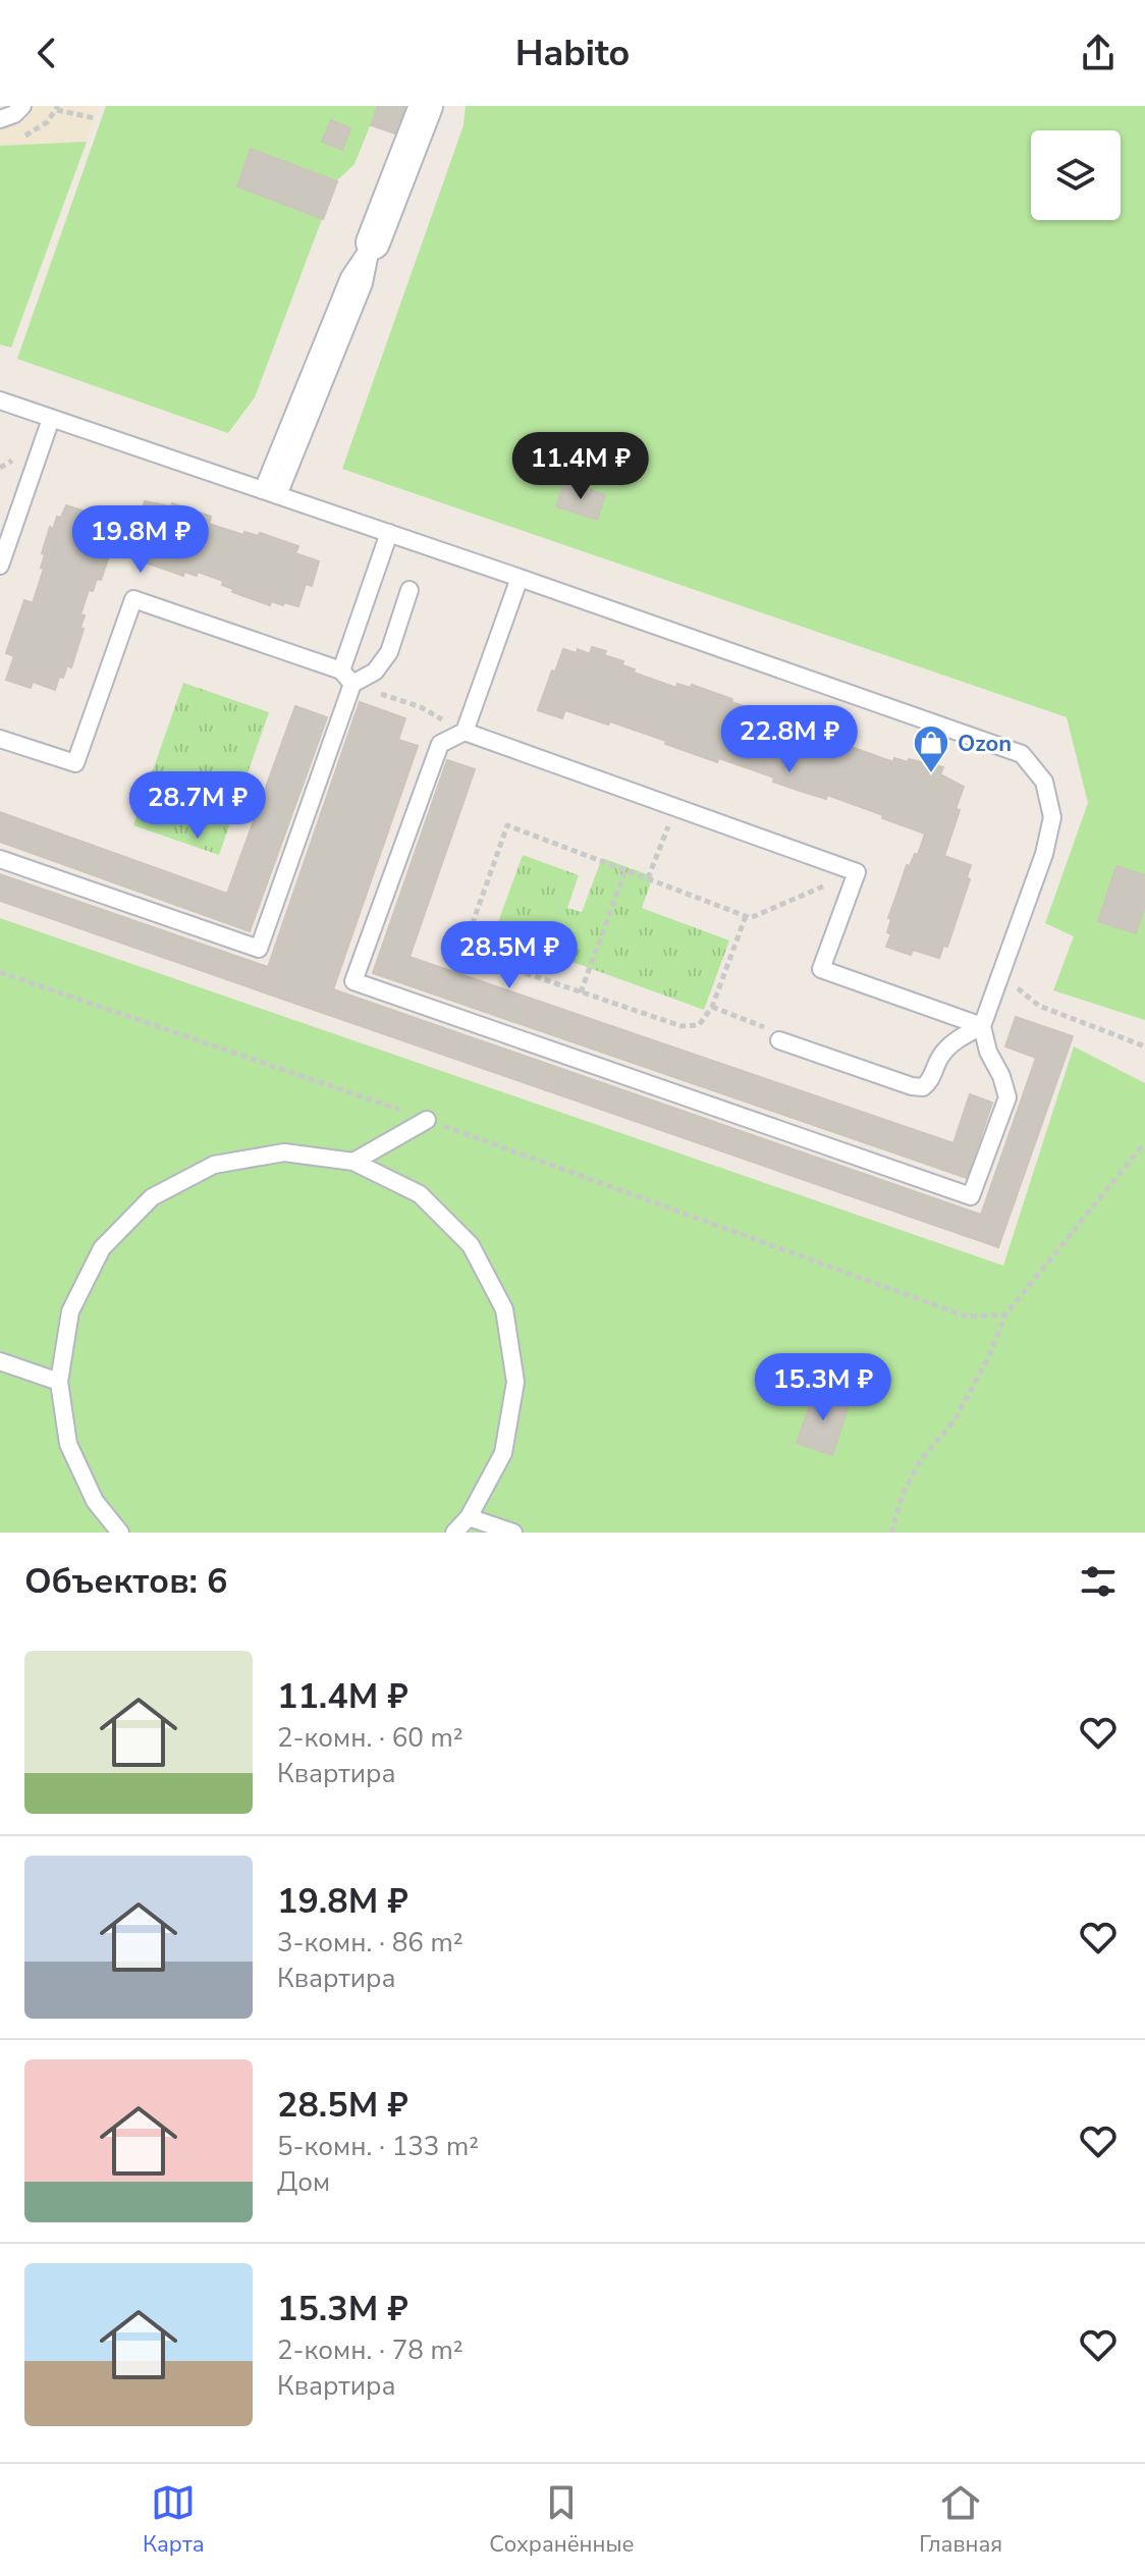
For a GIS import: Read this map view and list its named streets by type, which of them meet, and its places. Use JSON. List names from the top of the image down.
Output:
{
  "places": {
    "shop": ["Ozon"]
  },
  "page": {
    "header": "Habito",
    "price": [
      "11.4M ₽",
      "19.8M ₽",
      "22.8M ₽",
      "28.7M ₽",
      "28.5M ₽",
      "15.3M ₽"
    ],
    "heading": "Объектов: 6",
    "list": [
      {
        "name": "11.4M ₽",
        "note": "2-комн. · 60 m² · Квартира"
      },
      {
        "name": "19.8M ₽",
        "note": "3-комн. · 86 m² · Квартира"
      },
      {
        "name": "28.5M ₽",
        "note": "5-комн. · 133 m² · Дом"
      },
      {
        "name": "15.3M ₽",
        "note": "2-комн. · 78 m² · Квартира"
      }
    ],
    "tabs": ["Карта", "Сохранённые", "Главная"]
  }
}
